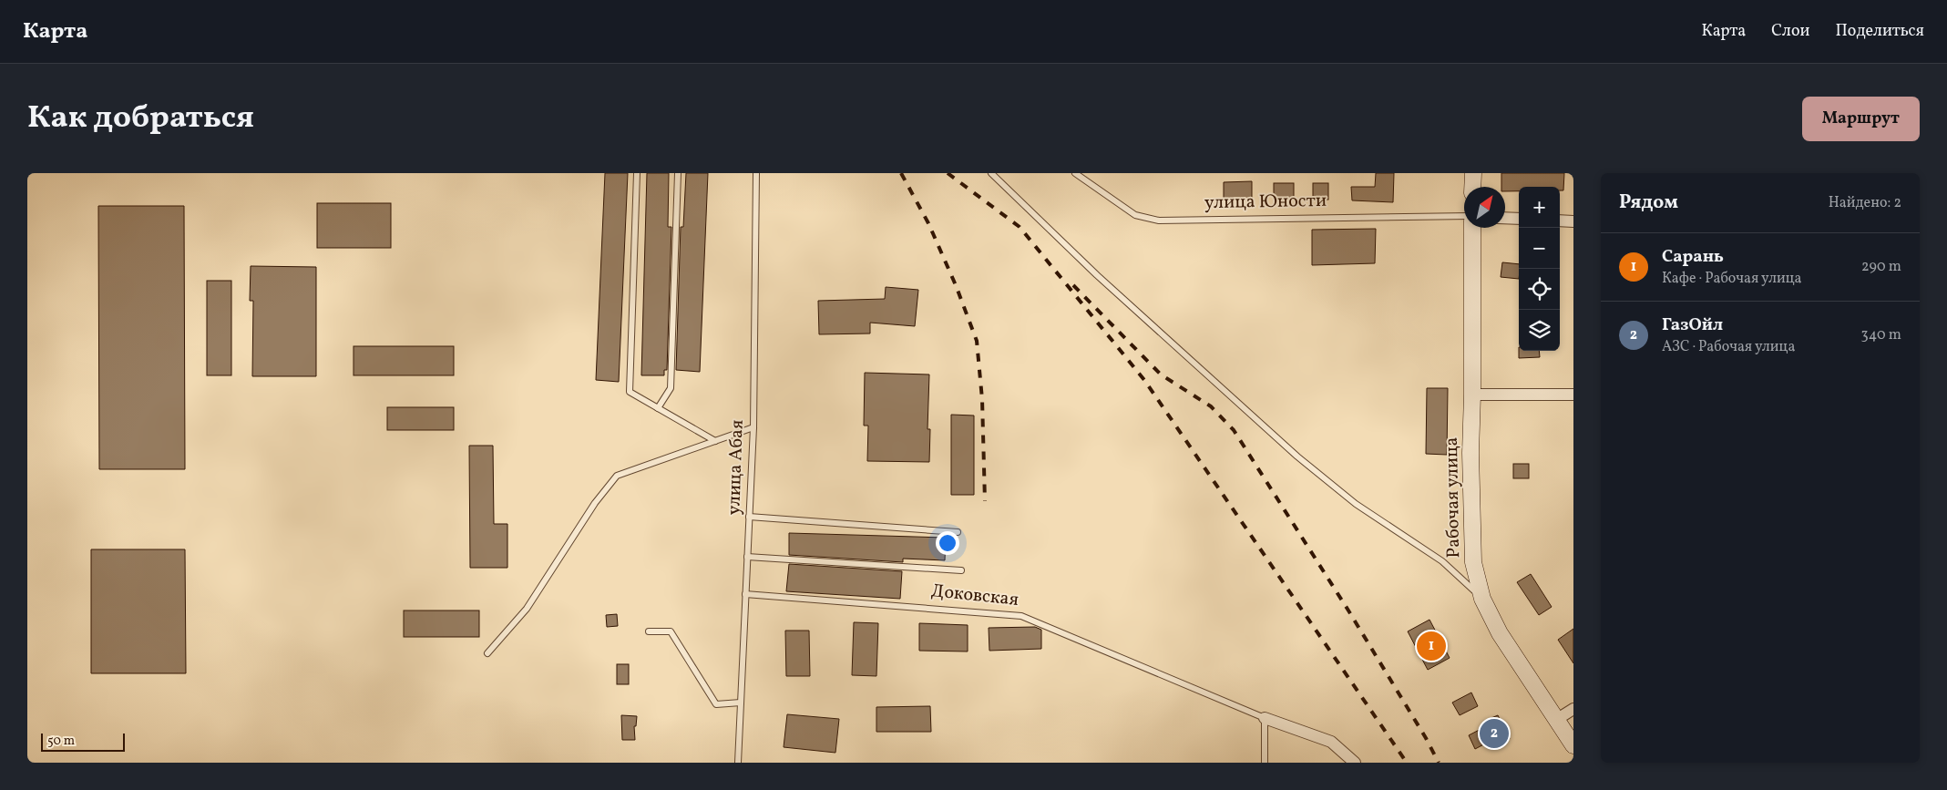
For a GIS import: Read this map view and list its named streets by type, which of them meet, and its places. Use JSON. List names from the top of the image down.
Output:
{
  "streets": {
    "main road": ["Рабочая улица"],
    "street": ["Доковская"],
    "lane": ["улица Юности", "улица Абая"]
  },
  "crossings": [
    ["улица Абая", "Доковская"]
  ],
  "scale_bar": "50 m",
  "north": "top right",
  "page": {
    "header": "Карта",
    "nav": ["Карта", "Слои", "Поделиться"],
    "title": "Как добраться",
    "buttons": "Маршрут",
    "heading": ["Рядом", "Найдено: 2"],
    "map_buttons": ["+", "−"],
    "list": [
      {
        "mark": "1",
        "name": "Сарань",
        "note": "Кафе · Рабочая улица",
        "value": "290 m"
      },
      {
        "mark": "2",
        "name": "ГазОйл",
        "note": "АЗС · Рабочая улица",
        "value": "340 m"
      }
    ],
    "pins": ["1", "2"],
    "scale": "50 m"
  }
}
